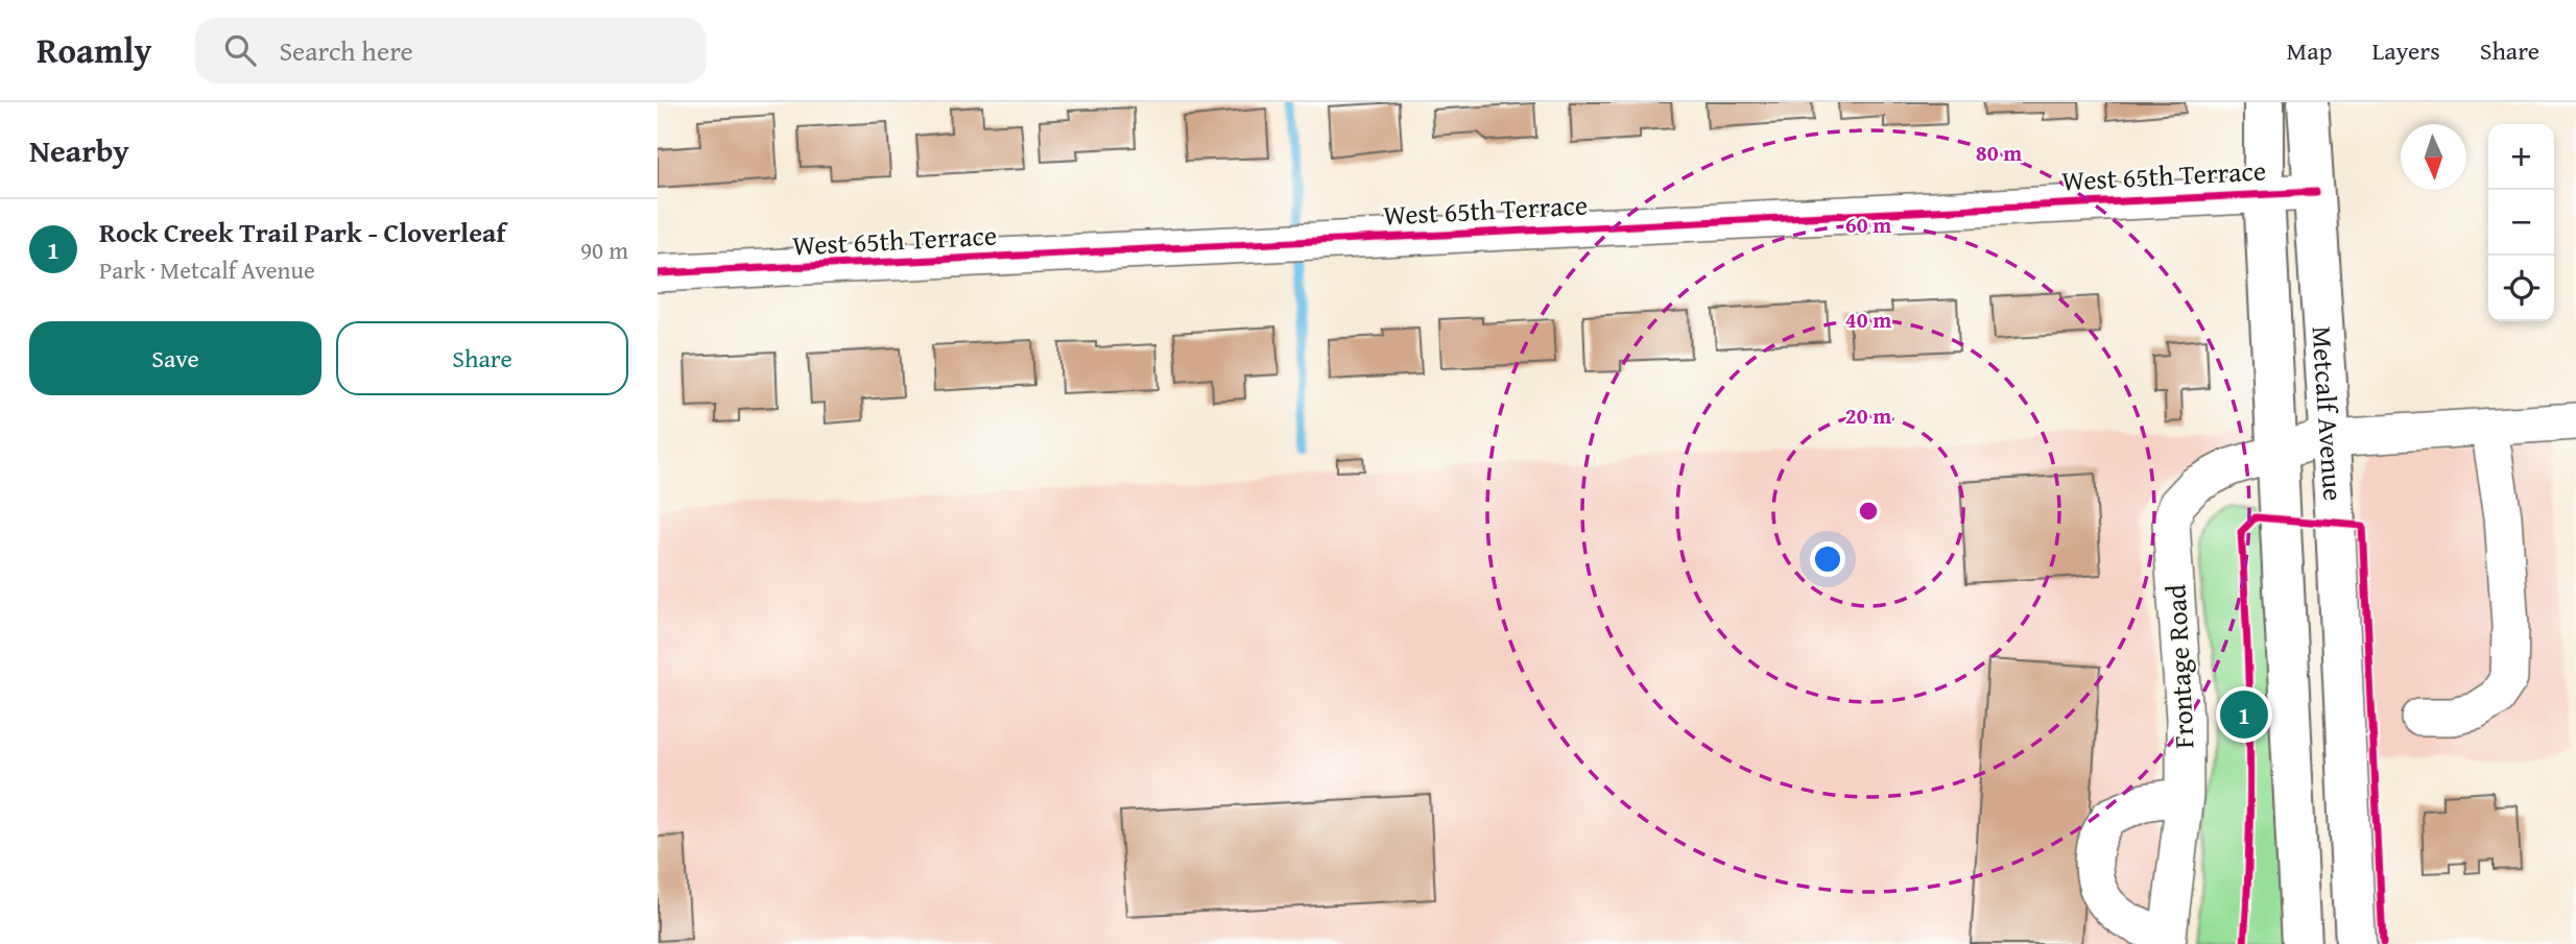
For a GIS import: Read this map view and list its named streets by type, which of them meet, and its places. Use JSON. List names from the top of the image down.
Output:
{
  "streets": {
    "main road": ["Metcalf Avenue"],
    "street": ["West 65th Terrace", "Frontage Road"]
  },
  "crossings": [
    ["West 65th Terrace", "Metcalf Avenue"],
    ["Metcalf Avenue", "Frontage Road"]
  ],
  "north": "bottom",
  "page": {
    "header": "Roamly",
    "search": "Search here",
    "nav": ["Map", "Layers", "Share"],
    "heading": "Nearby",
    "map_buttons": ["+", "−"],
    "list": [
      {
        "mark": "1",
        "name": "Rock Creek Trail Park - Cloverleaf",
        "note": "Park · Metcalf Avenue",
        "value": "90 m"
      }
    ],
    "buttons": ["Save", "Share"],
    "pins": "1"
  },
  "rings": [
    "80 m",
    "60 m",
    "40 m",
    "20 m"
  ]
}
